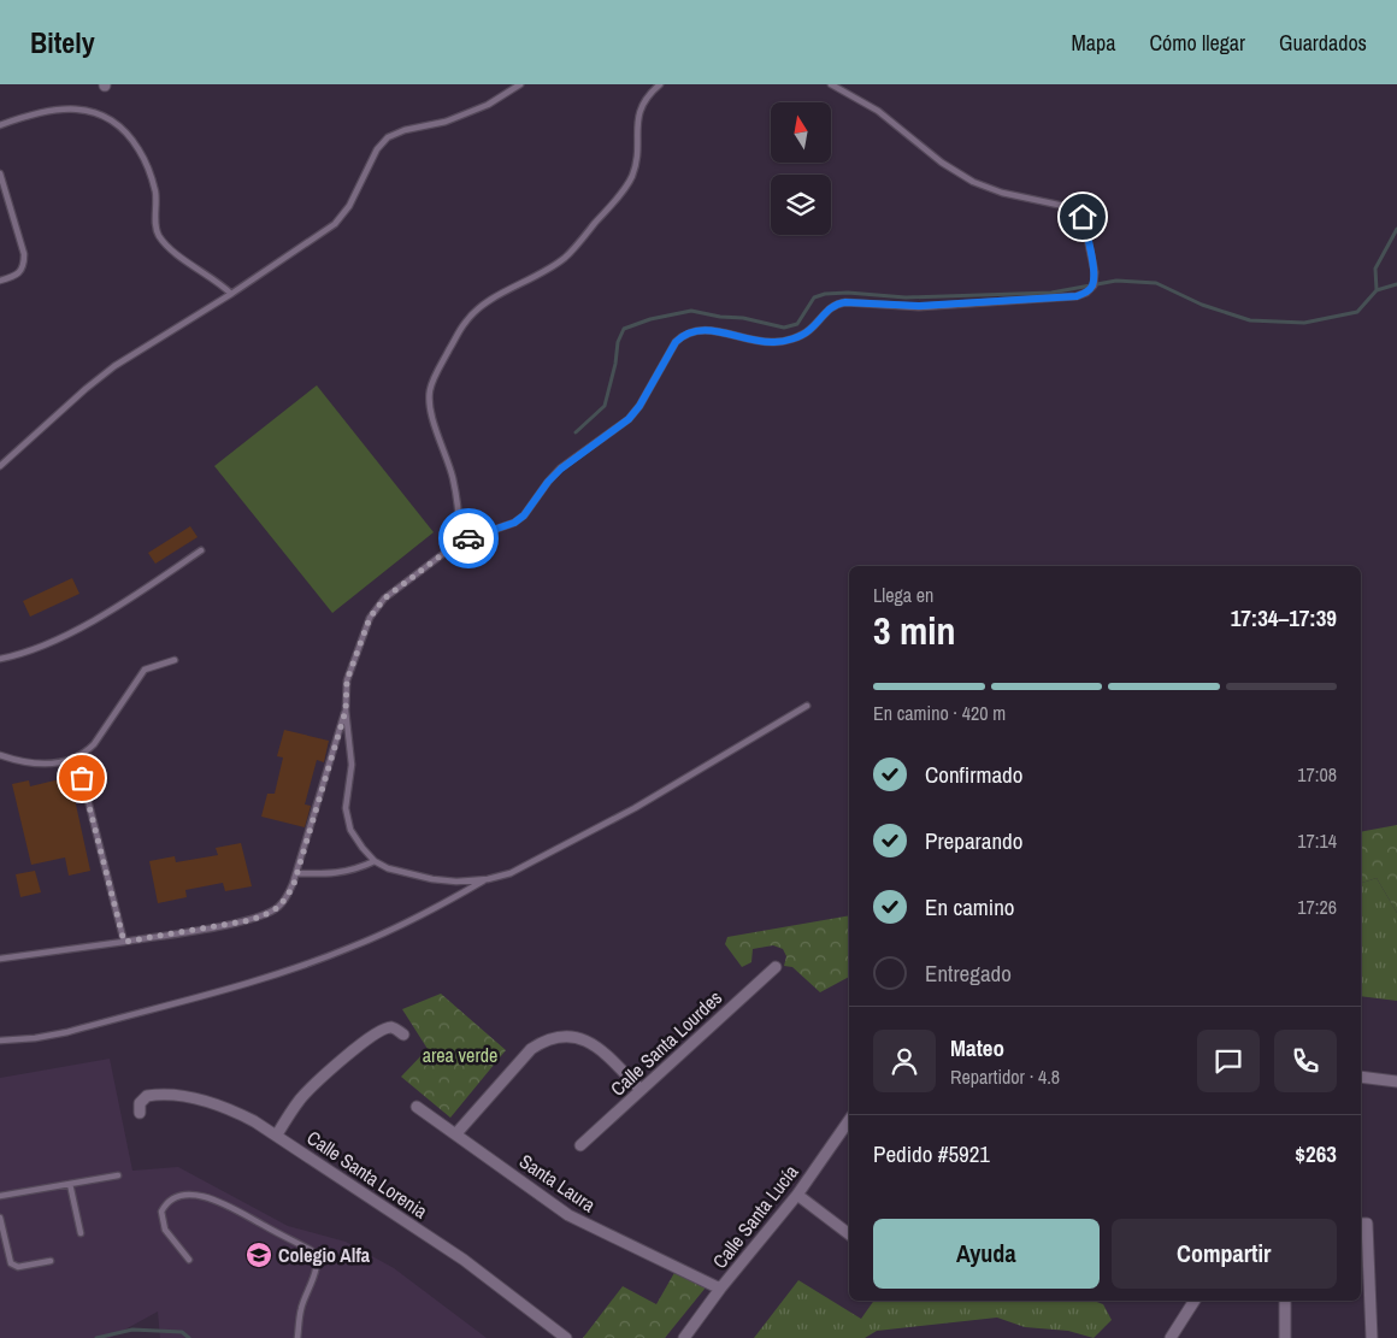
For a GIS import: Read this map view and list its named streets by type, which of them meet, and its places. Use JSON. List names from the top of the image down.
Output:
{
  "streets": {
    "street": [
      "Calle Santa Lourdes",
      "Calle Santa Lorenia",
      "Santa Laura",
      "Calle Santa Lucía"
    ]
  },
  "crossings": [
    ["Santa Laura", "Calle Santa Lucía"]
  ],
  "parks": ["area verde"],
  "places": {
    "school or university": ["Colegio Alfa"]
  },
  "north": "top",
  "page": {
    "header": "Bitely",
    "nav": ["Mapa", "Cómo llegar", "Guardados"],
    "heading": ["3 min", "Llega en", "17:34–17:39"],
    "panel": [
      "Mateo",
      "Repartidor · 4.8",
      "Pedido #5921",
      "$263"
    ],
    "bar": "En camino · 420 m",
    "list": [
      ["Confirmado", "17:08"],
      ["Preparando", "17:14"],
      ["En camino", "17:26"],
      "Entregado"
    ],
    "buttons": ["Ayuda", "Compartir"]
  }
}
